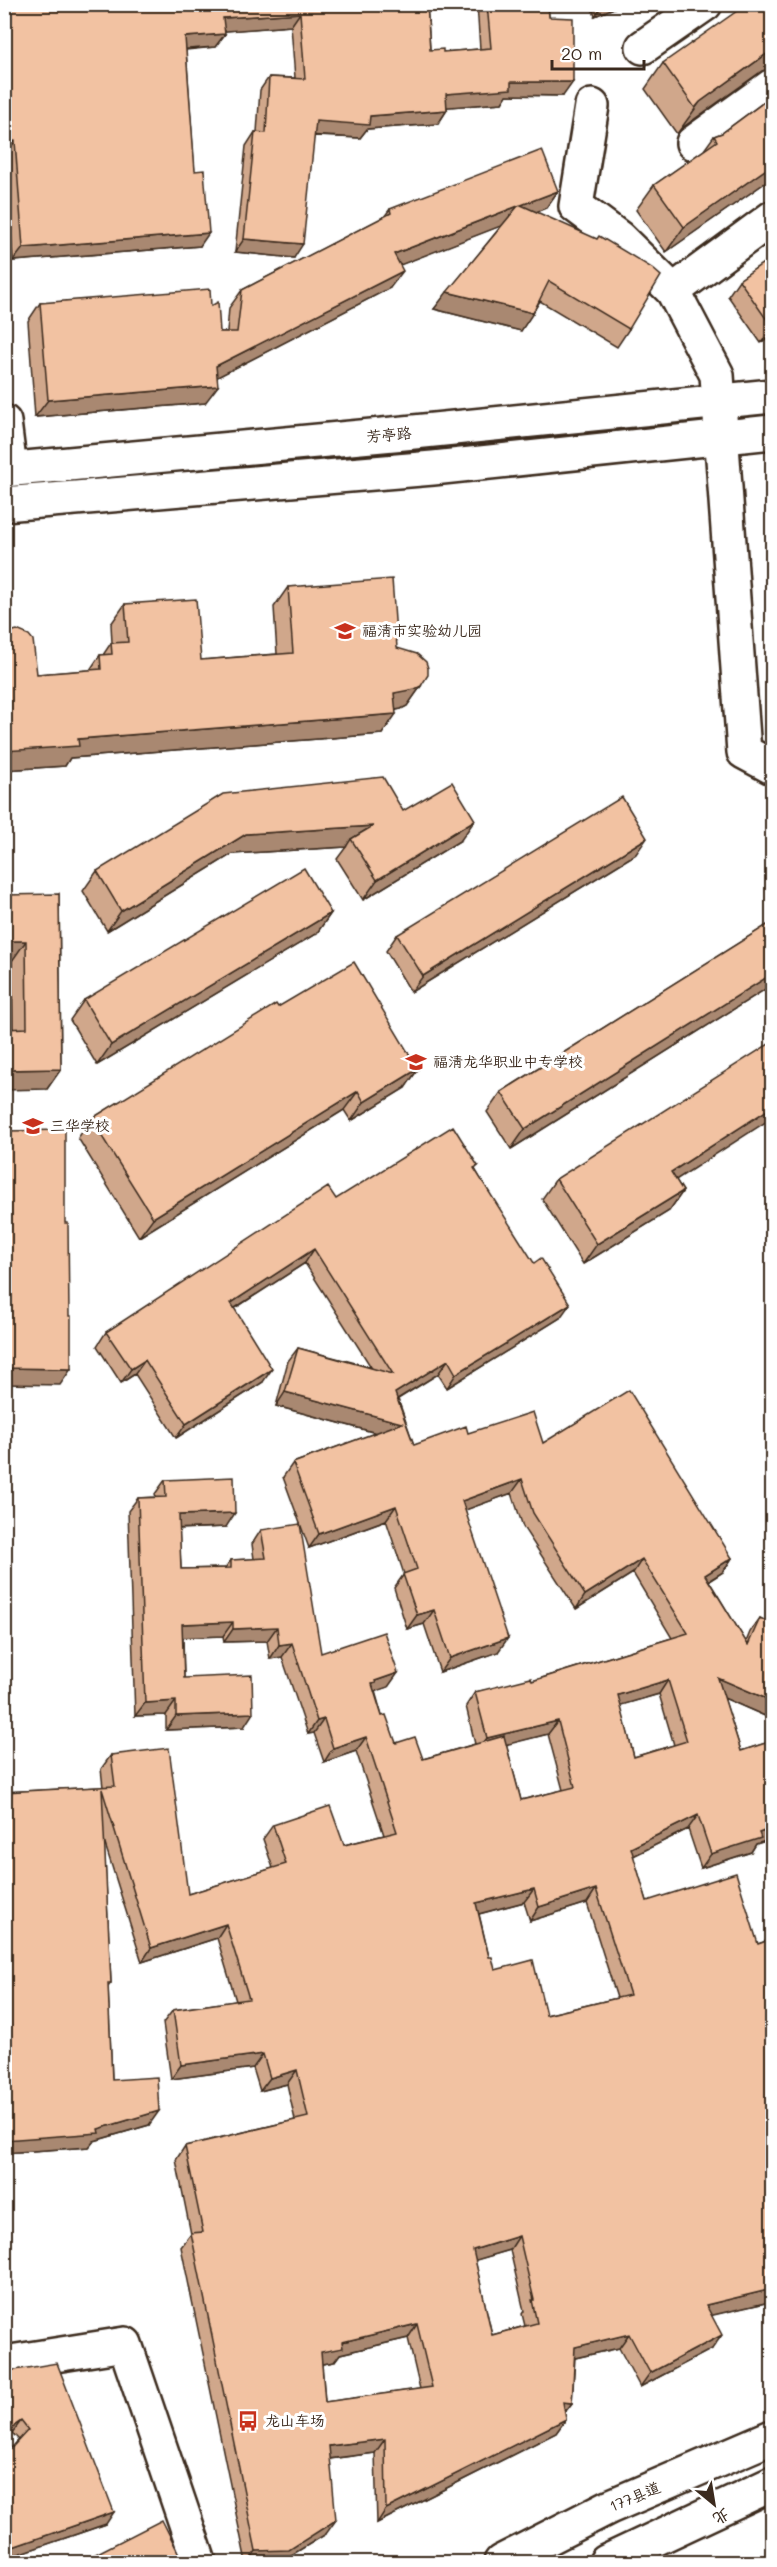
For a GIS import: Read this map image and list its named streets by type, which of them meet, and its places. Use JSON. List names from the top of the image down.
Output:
{
  "streets": {
    "street": ["芳亭路", "177县道"]
  },
  "places": {
    "school or university": ["福清市实验幼儿园", "福清龙华职业中专学校", "三华学校"],
    "bus stop": ["龙山车场"]
  },
  "scale_bar": "20 m",
  "north": "bottom right"
}
